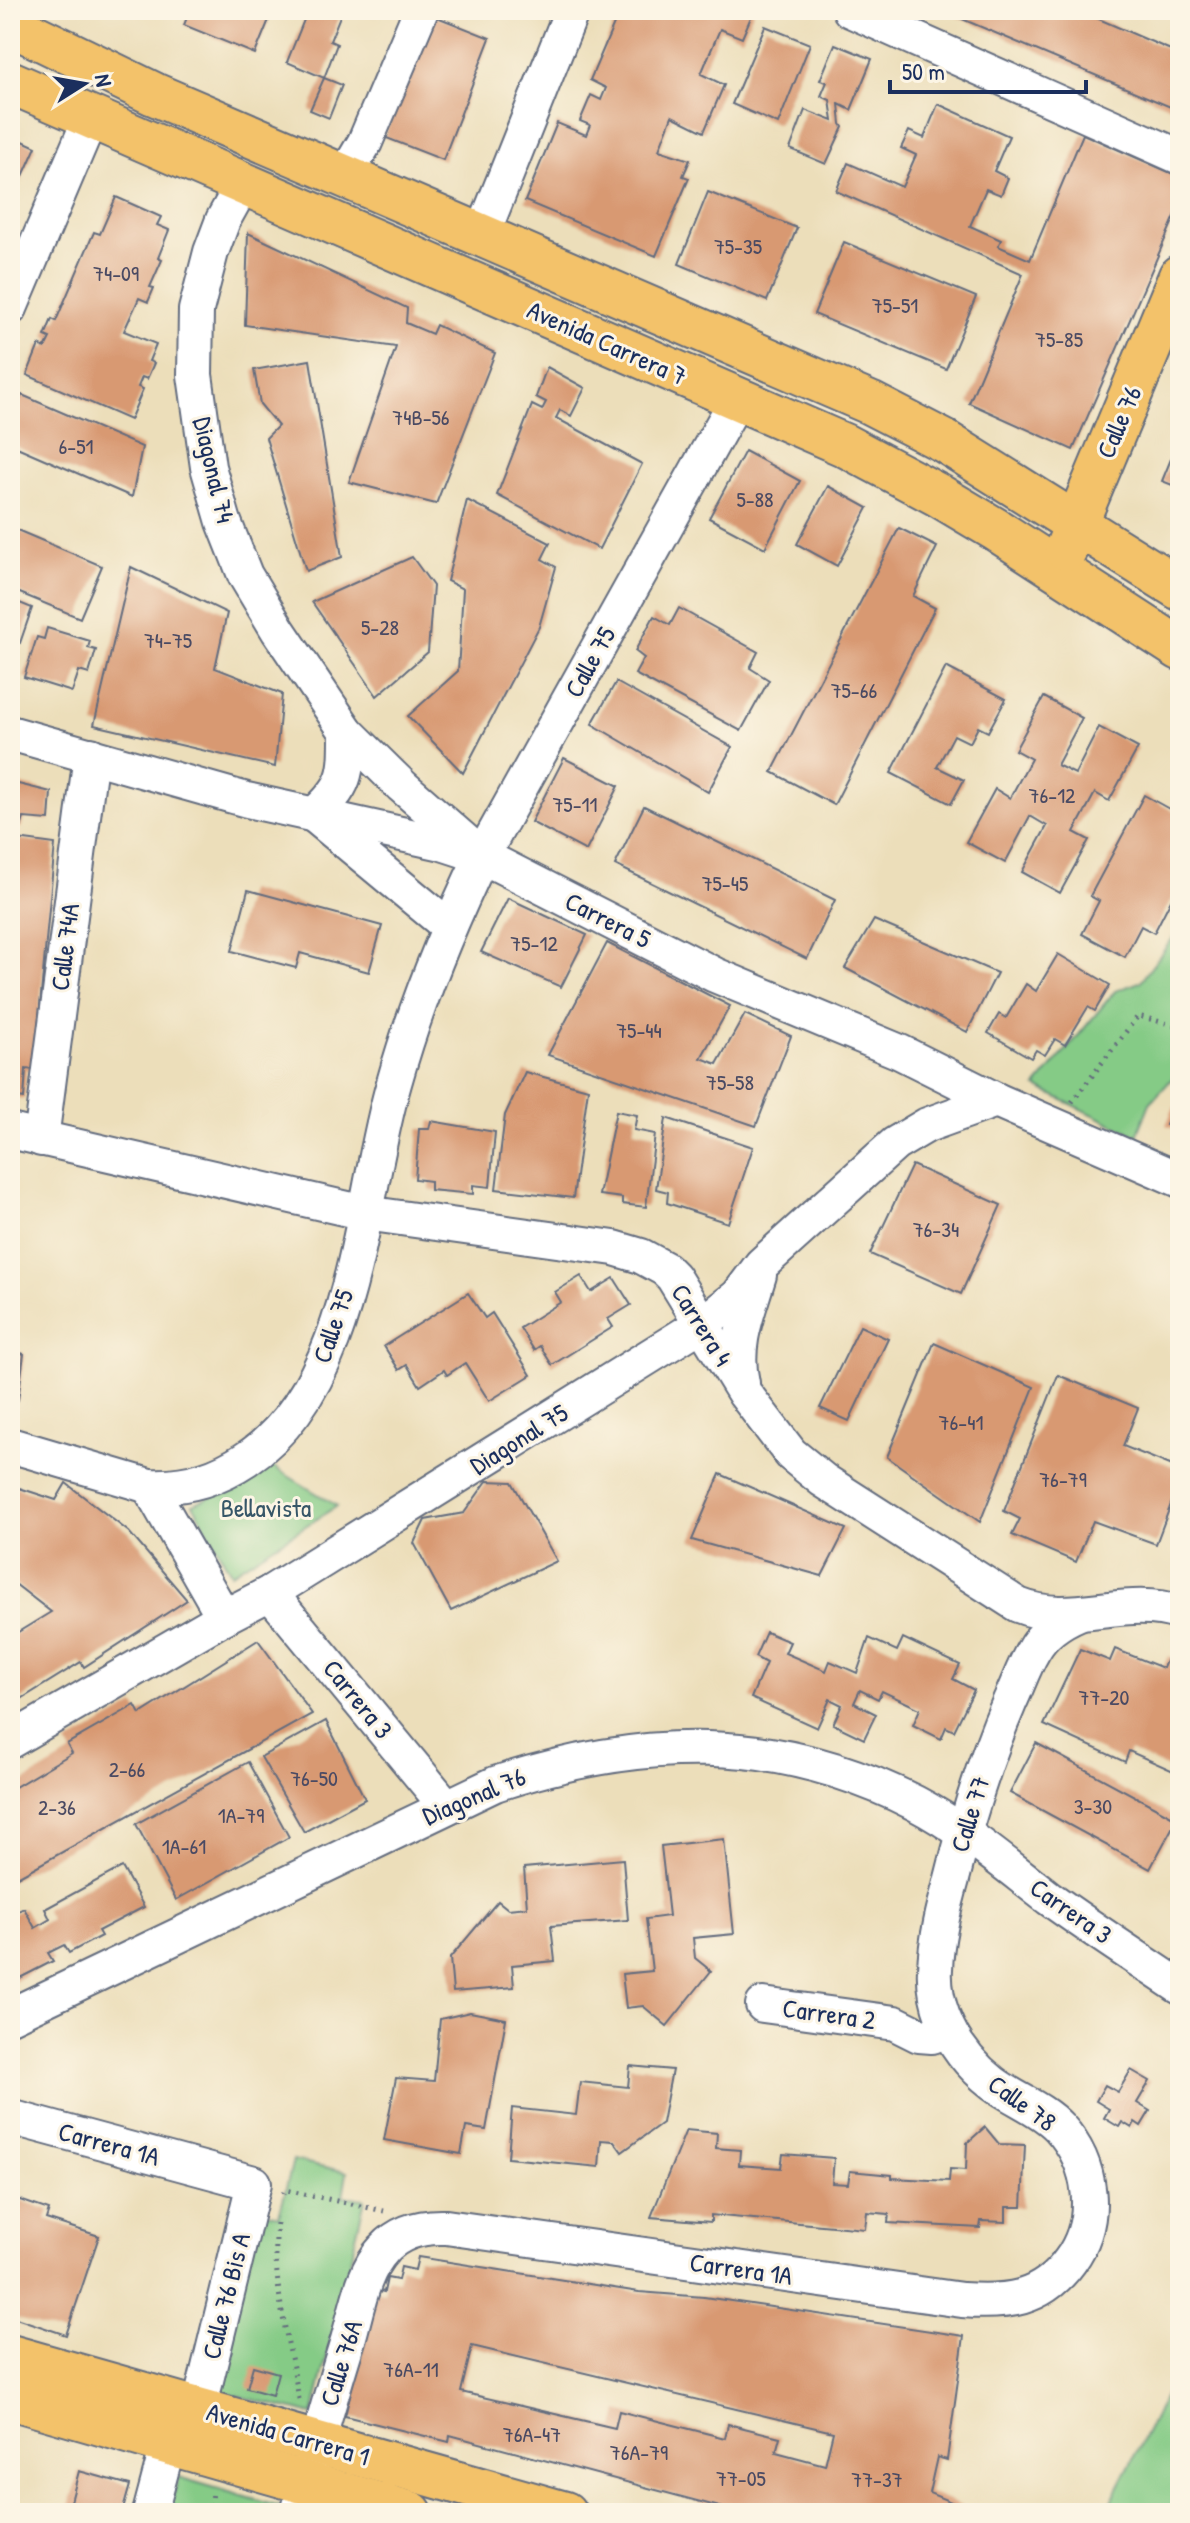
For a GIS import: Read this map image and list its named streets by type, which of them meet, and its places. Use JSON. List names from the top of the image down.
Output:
{
  "streets": {
    "main road": ["Avenida Carrera 7", "Calle 76", "Avenida Carrera 1"],
    "street": [
      "Diagonal 74",
      "Calle 75",
      "Carrera 5",
      "Calle 74A",
      "Carrera 4",
      "Diagonal 75",
      "Carrera 3",
      "Diagonal 76",
      "Calle 77",
      "Carrera 2",
      "Calle 78",
      "Carrera 1A",
      "Calle 76 Bis A",
      "Calle 76A"
    ]
  },
  "crossings": [
    ["Avenida Carrera 7", "Calle 76"],
    ["Avenida Carrera 7", "Diagonal 74"],
    ["Avenida Carrera 7", "Calle 75"],
    ["Diagonal 74", "Calle 75"],
    ["Diagonal 74", "Carrera 5"],
    ["Calle 75", "Carrera 5"],
    ["Calle 75", "Carrera 4"],
    ["Carrera 5", "Calle 74A"],
    ["Carrera 5", "Diagonal 75"],
    ["Calle 74A", "Carrera 4"],
    ["Carrera 4", "Diagonal 75"],
    ["Carrera 4", "Calle 77"],
    ["Diagonal 75", "Carrera 3"],
    ["Carrera 3", "Diagonal 76"],
    ["Carrera 3", "Calle 77"],
    ["Diagonal 76", "Calle 77"],
    ["Calle 77", "Carrera 2"],
    ["Calle 77", "Calle 78"],
    ["Carrera 2", "Calle 78"],
    ["Calle 78", "Carrera 1A"],
    ["Carrera 1A", "Calle 76 Bis A"],
    ["Carrera 1A", "Calle 76A"],
    ["Calle 76 Bis A", "Avenida Carrera 1"],
    ["Calle 76A", "Avenida Carrera 1"]
  ],
  "parks": ["Bellavista"],
  "house_numbers": [
    "75-35",
    "74-09",
    "75-51",
    "75-85",
    "74B-56",
    "6-51",
    "5-88",
    "5-28",
    "74-75",
    "75-66",
    "76-12",
    "75-11",
    "75-45",
    "75-12",
    "75-44",
    "75-58",
    "76-34",
    "76-41",
    "76-79",
    "77-20",
    "2-66",
    "76-50",
    "3-30",
    "2-36",
    "1A-79",
    "1A-61",
    "76A-11",
    "76A-47",
    "76A-79",
    "77-05",
    "77-37"
  ],
  "scale_bar": "50 m",
  "north": "right"
}
